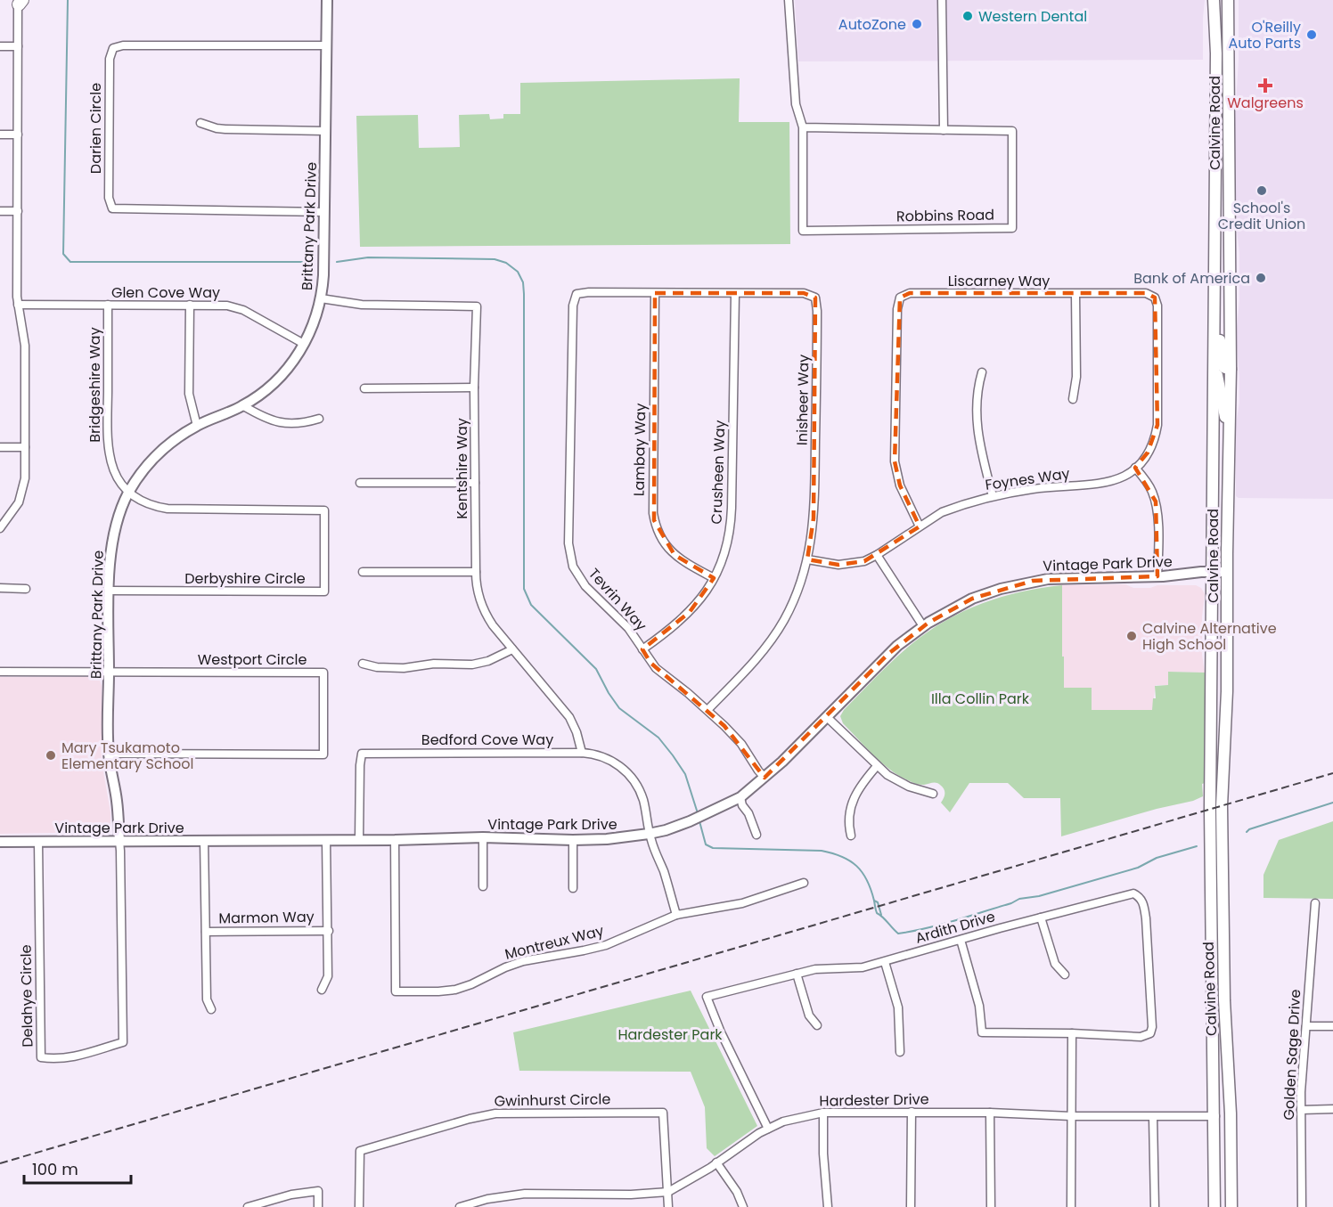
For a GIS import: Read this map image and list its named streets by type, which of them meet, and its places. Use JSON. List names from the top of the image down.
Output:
{
  "streets": {
    "main road": ["Calvine Road"],
    "street": [
      "Darien Circle",
      "Robbins Road",
      "Brittany Park Drive",
      "Liscarney Way",
      "Glen Cove Way",
      "Bridgeshire Way",
      "Inisheer Way",
      "Lambay Way",
      "Kentshire Way",
      "Crusheen Way",
      "Foynes Way",
      "Vintage Park Drive",
      "Derbyshire Circle",
      "Tevrin Way",
      "Westport Circle",
      "Bedford Cove Way",
      "Marmon Way",
      "Ardith Drive",
      "Montreux Way",
      "Delahye Circle",
      "Golden Sage Drive",
      "Gwinhurst Circle",
      "Hardester Drive"
    ]
  },
  "crossings": [
    ["Calvine Road", "Vintage Park Drive"],
    ["Calvine Road", "Hardester Drive"],
    ["Darien Circle", "Brittany Park Drive"],
    ["Brittany Park Drive", "Glen Cove Way"],
    ["Brittany Park Drive", "Bridgeshire Way"],
    ["Brittany Park Drive", "Kentshire Way"],
    ["Brittany Park Drive", "Vintage Park Drive"],
    ["Brittany Park Drive", "Derbyshire Circle"],
    ["Brittany Park Drive", "Westport Circle"],
    ["Brittany Park Drive", "Delahye Circle"],
    ["Liscarney Way", "Foynes Way"],
    ["Glen Cove Way", "Bridgeshire Way"],
    ["Bridgeshire Way", "Derbyshire Circle"],
    ["Inisheer Way", "Lambay Way"],
    ["Inisheer Way", "Crusheen Way"],
    ["Inisheer Way", "Foynes Way"],
    ["Inisheer Way", "Tevrin Way"],
    ["Lambay Way", "Crusheen Way"],
    ["Kentshire Way", "Bedford Cove Way"],
    ["Crusheen Way", "Tevrin Way"],
    ["Vintage Park Drive", "Tevrin Way"],
    ["Vintage Park Drive", "Bedford Cove Way"],
    ["Vintage Park Drive", "Marmon Way"],
    ["Vintage Park Drive", "Montreux Way"],
    ["Vintage Park Drive", "Delahye Circle"],
    ["Bedford Cove Way", "Montreux Way"],
    ["Ardith Drive", "Hardester Drive"],
    ["Gwinhurst Circle", "Hardester Drive"]
  ],
  "parks": ["Illa Collin Park", "Hardester Park"],
  "places": {
    "other": [
      "Western Dental",
      "AutoZone",
      "O'Reilly Auto Parts",
      "School's Credit Union",
      "Bank of America",
      "Calvine Alternative High School",
      "Mary Tsukamoto Elementary School"
    ],
    "health": ["Walgreens"]
  },
  "scale_bar": "100 m"
}
